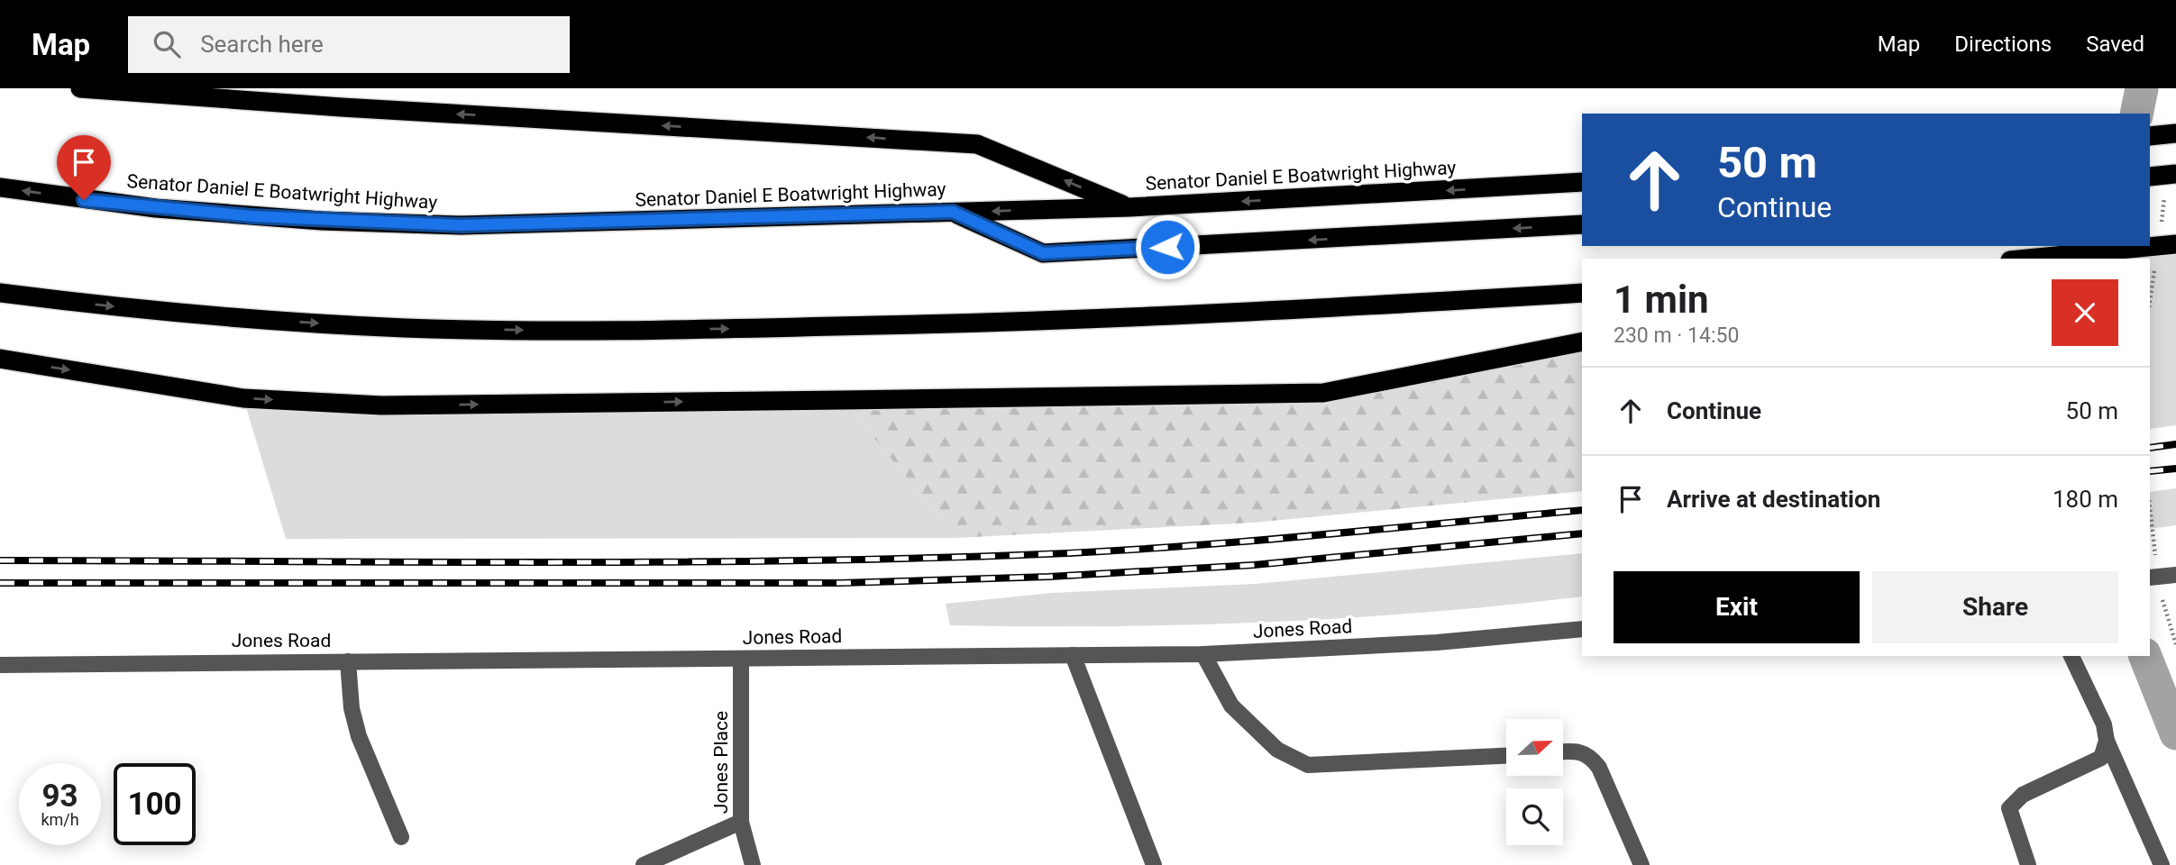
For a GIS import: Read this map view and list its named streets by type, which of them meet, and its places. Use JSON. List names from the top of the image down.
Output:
{
  "streets": {
    "highway": ["Senator Daniel E Boatwright Highway"],
    "street": ["Jones Road", "Jones Place"]
  },
  "crossings": [
    ["Jones Road", "Jones Place"]
  ],
  "north": "right",
  "page": {
    "header": "Map",
    "search": "Search here",
    "nav": ["Map", "Directions", "Saved"],
    "turn": ["50 m", "Continue"],
    "heading": ["1 min", "230 m · 14:50"],
    "list": [
      {
        "name": "Continue",
        "value": "50 m"
      },
      {
        "name": "Arrive at destination",
        "value": "180 m"
      }
    ],
    "buttons": ["Exit", "Share"],
    "speed": "93 km/h",
    "limit": "100"
  }
}
